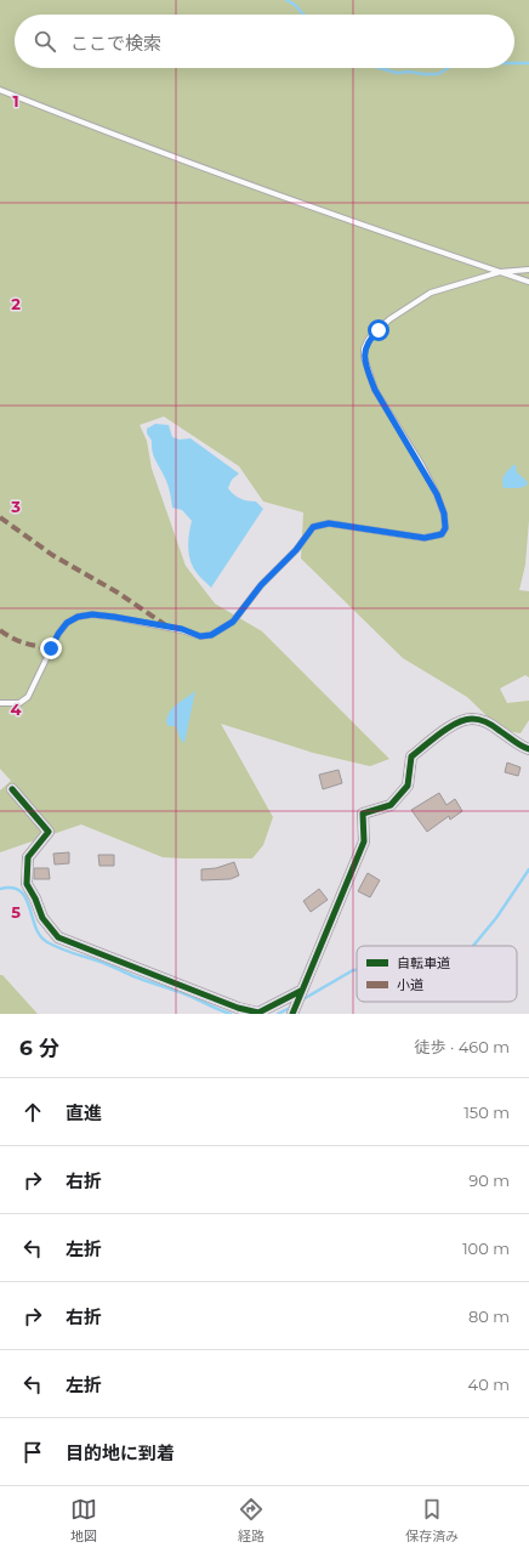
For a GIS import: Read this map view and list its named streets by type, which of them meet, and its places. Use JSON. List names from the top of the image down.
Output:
{
  "legend": ["自転車道", "小道"],
  "page": {
    "search": "ここで検索",
    "heading": ["6 分", "徒歩 · 460 m"],
    "list": [
      ["直進", "150 m"],
      ["右折", "90 m"],
      ["左折", "100 m"],
      ["右折", "80 m"],
      ["左折", "40 m"],
      "目的地に到着"
    ],
    "nav": ["地図", "経路", "保存済み"]
  },
  "grid": {
    "rows": [
      "1",
      "2",
      "3",
      "4",
      "5"
    ]
  }
}
